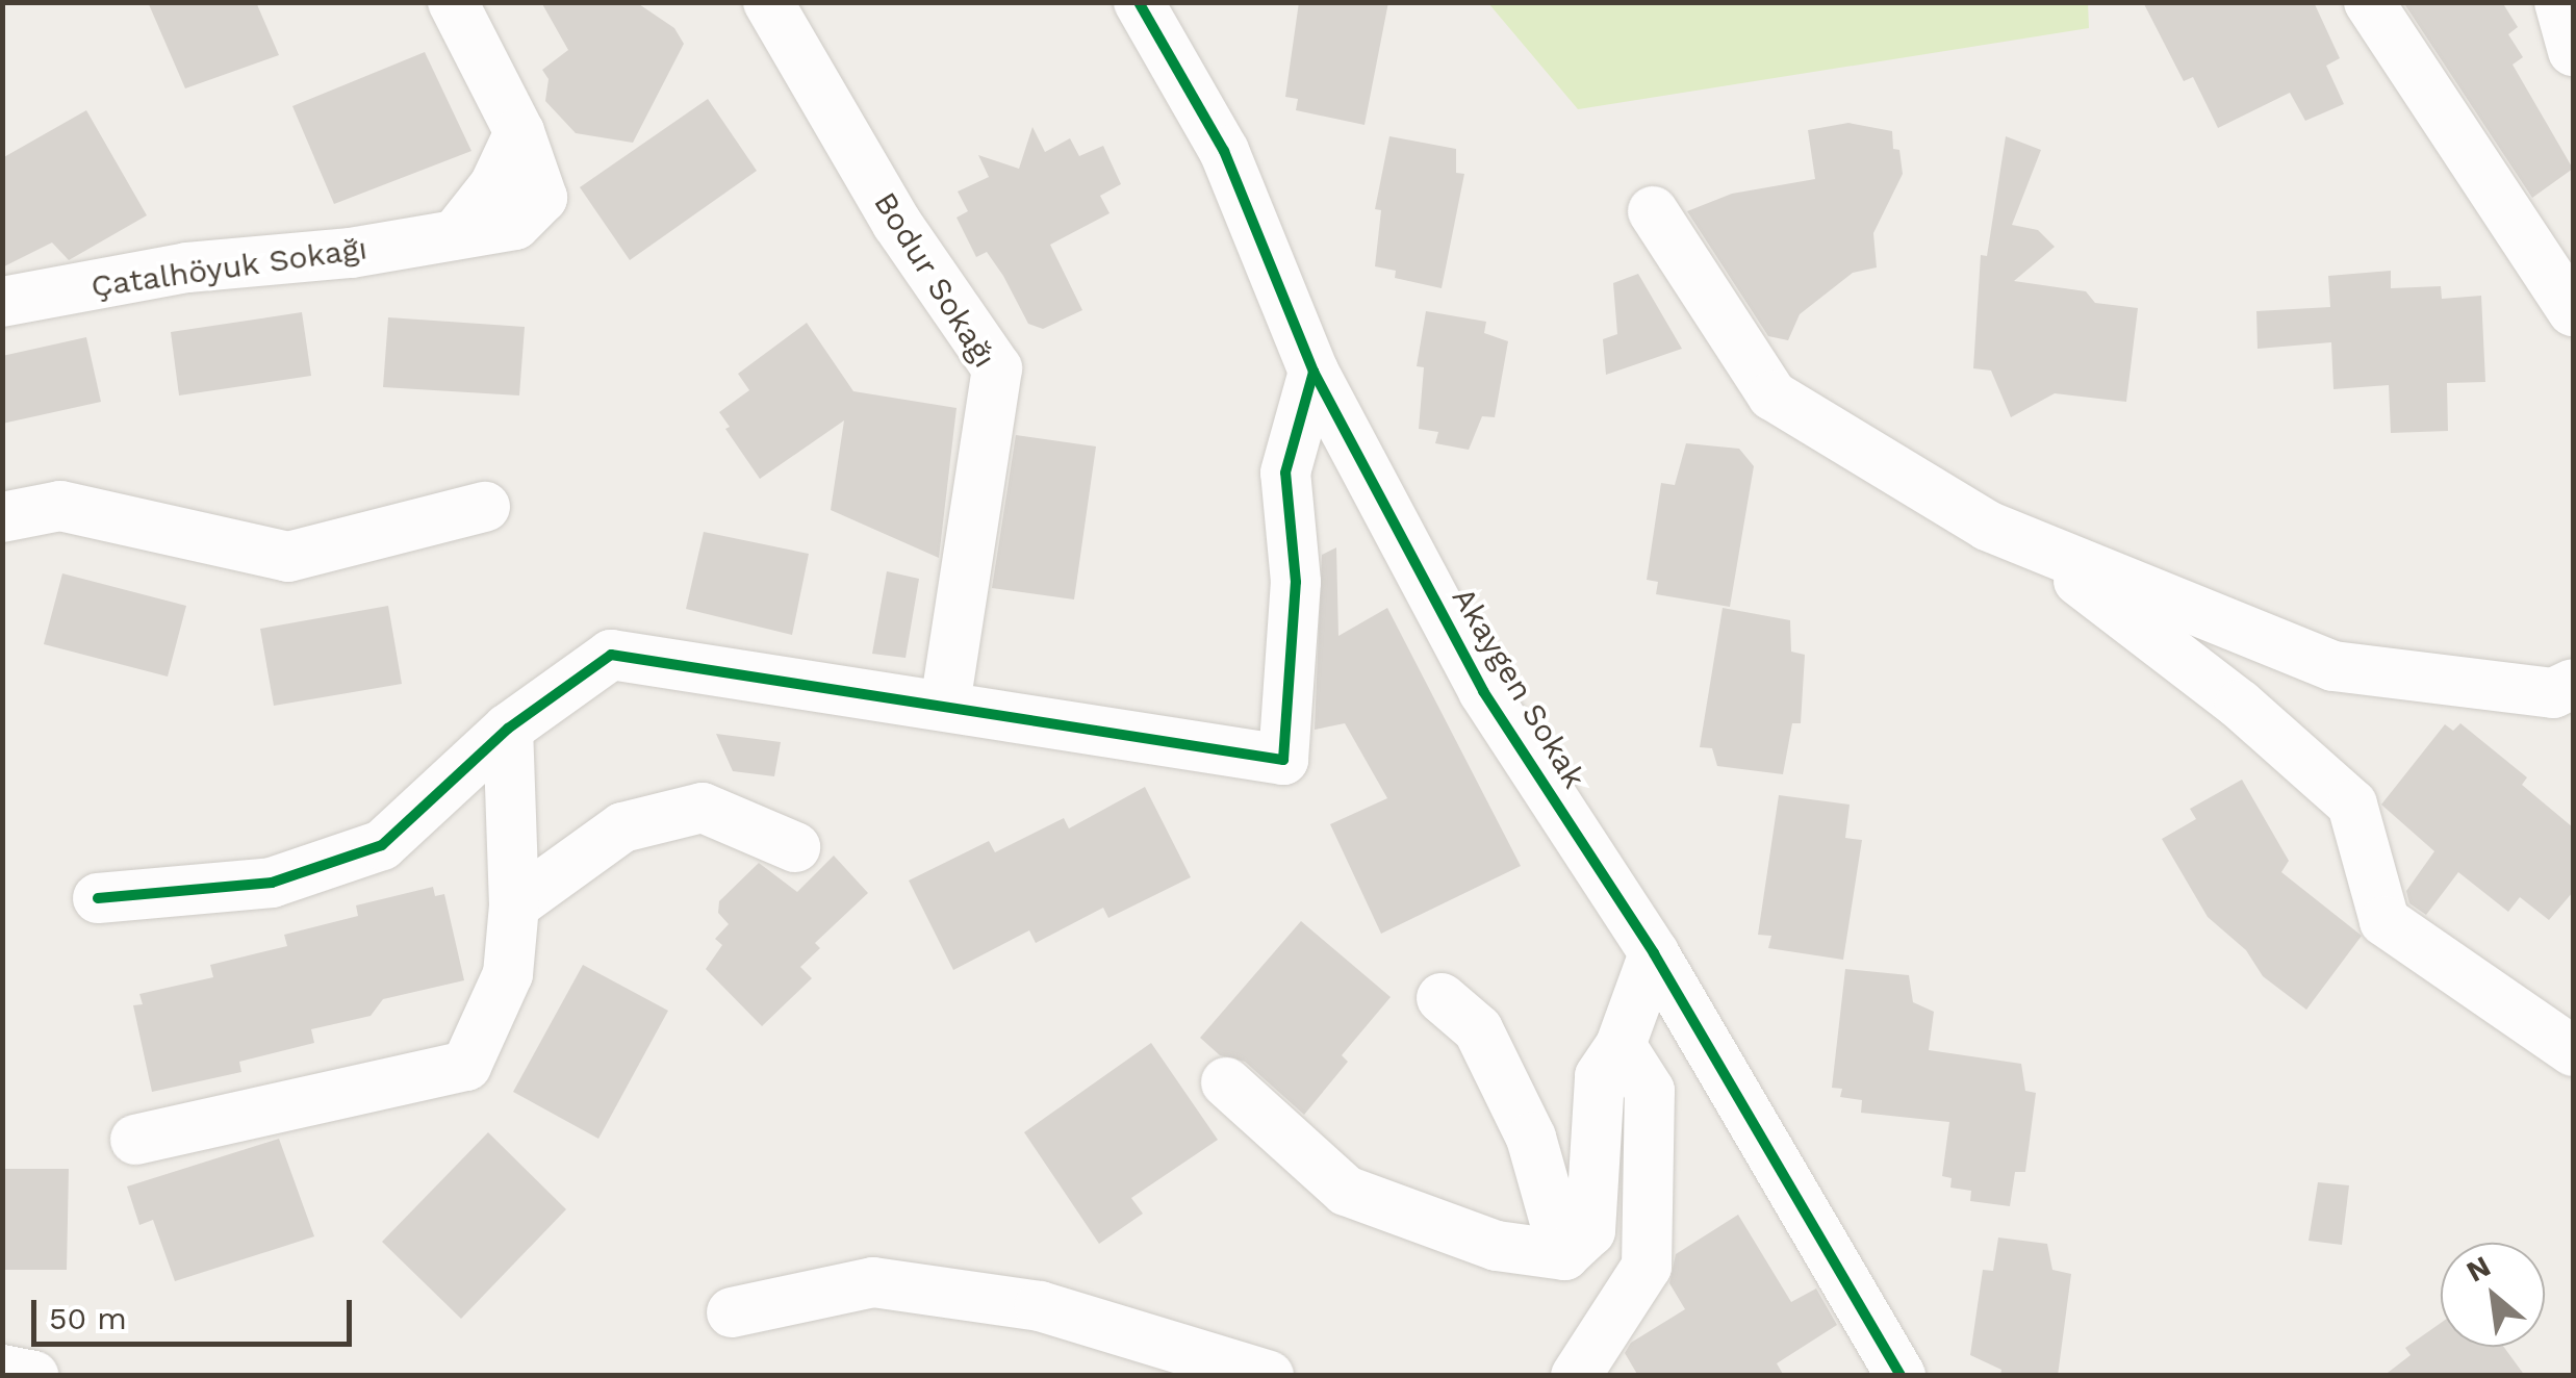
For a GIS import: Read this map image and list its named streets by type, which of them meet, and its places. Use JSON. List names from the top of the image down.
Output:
{
  "streets": {
    "street": ["Çatalhöyuk Sokağı", "Bodur Sokağı", "Akaygen Sokak"]
  },
  "scale_bar": "50 m",
  "north": "top left"
}
